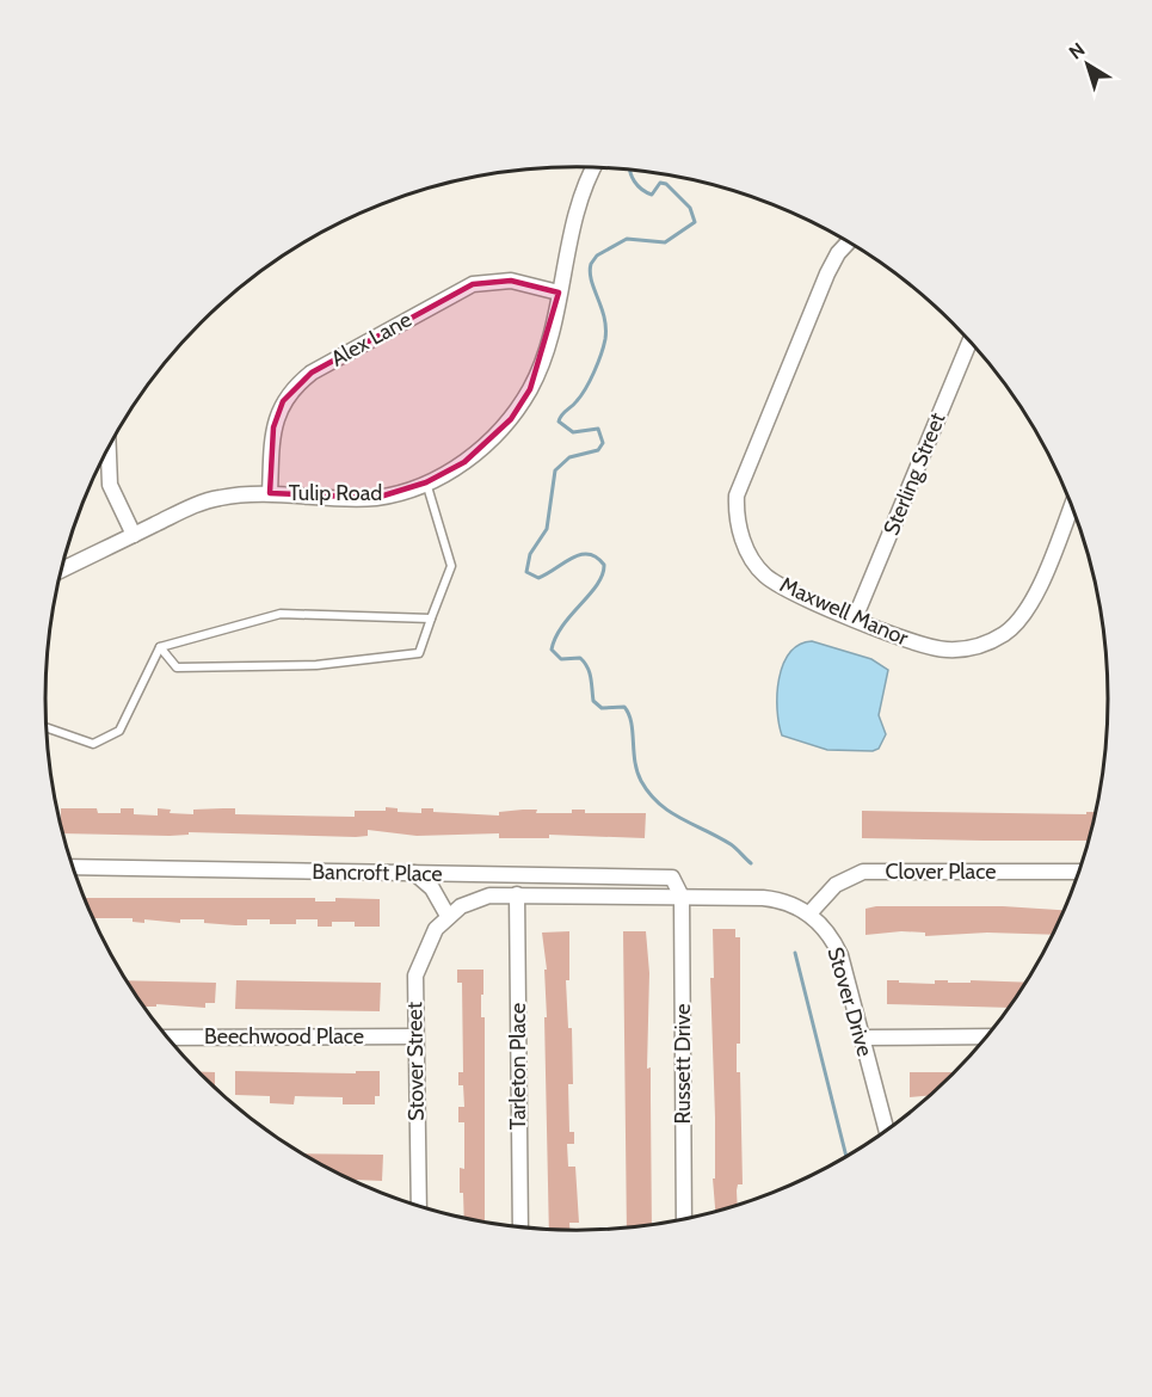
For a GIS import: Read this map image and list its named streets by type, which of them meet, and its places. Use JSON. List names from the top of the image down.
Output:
{
  "streets": {
    "street": [
      "Alex Lane",
      "Sterling Street",
      "Tulip Road",
      "Maxwell Manor",
      "Clover Place",
      "Bancroft Place",
      "Stover Drive",
      "Beechwood Place",
      "Stover Street",
      "Russett Drive",
      "Tarleton Place"
    ]
  },
  "crossings": [
    ["Alex Lane", "Tulip Road"],
    ["Sterling Street", "Maxwell Manor"],
    ["Clover Place", "Stover Drive"],
    ["Bancroft Place", "Stover Drive"],
    ["Bancroft Place", "Stover Street"],
    ["Bancroft Place", "Russett Drive"],
    ["Stover Drive", "Stover Street"],
    ["Stover Drive", "Russett Drive"],
    ["Beechwood Place", "Stover Street"],
    ["Stover Street", "Russett Drive"],
    ["Stover Street", "Tarleton Place"]
  ],
  "north": "top left"
}
